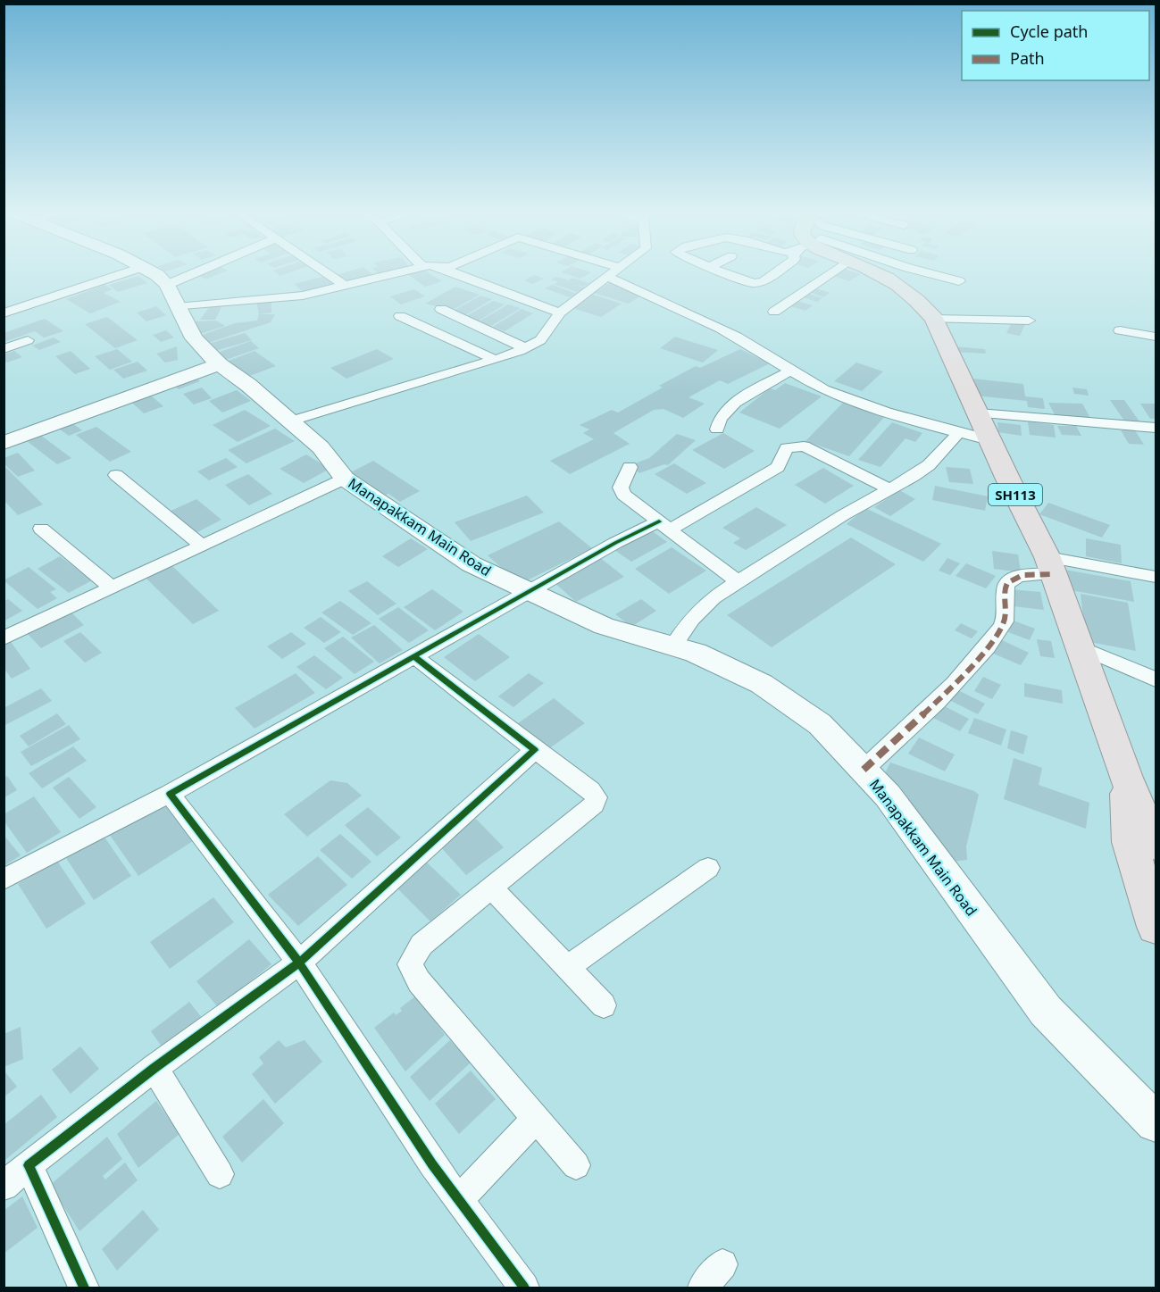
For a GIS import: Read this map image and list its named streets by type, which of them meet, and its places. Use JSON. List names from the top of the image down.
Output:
{
  "streets": {
    "main road": ["SH113", "Manapakkam Main Road"]
  },
  "legend": ["Cycle path", "Path"]
}
